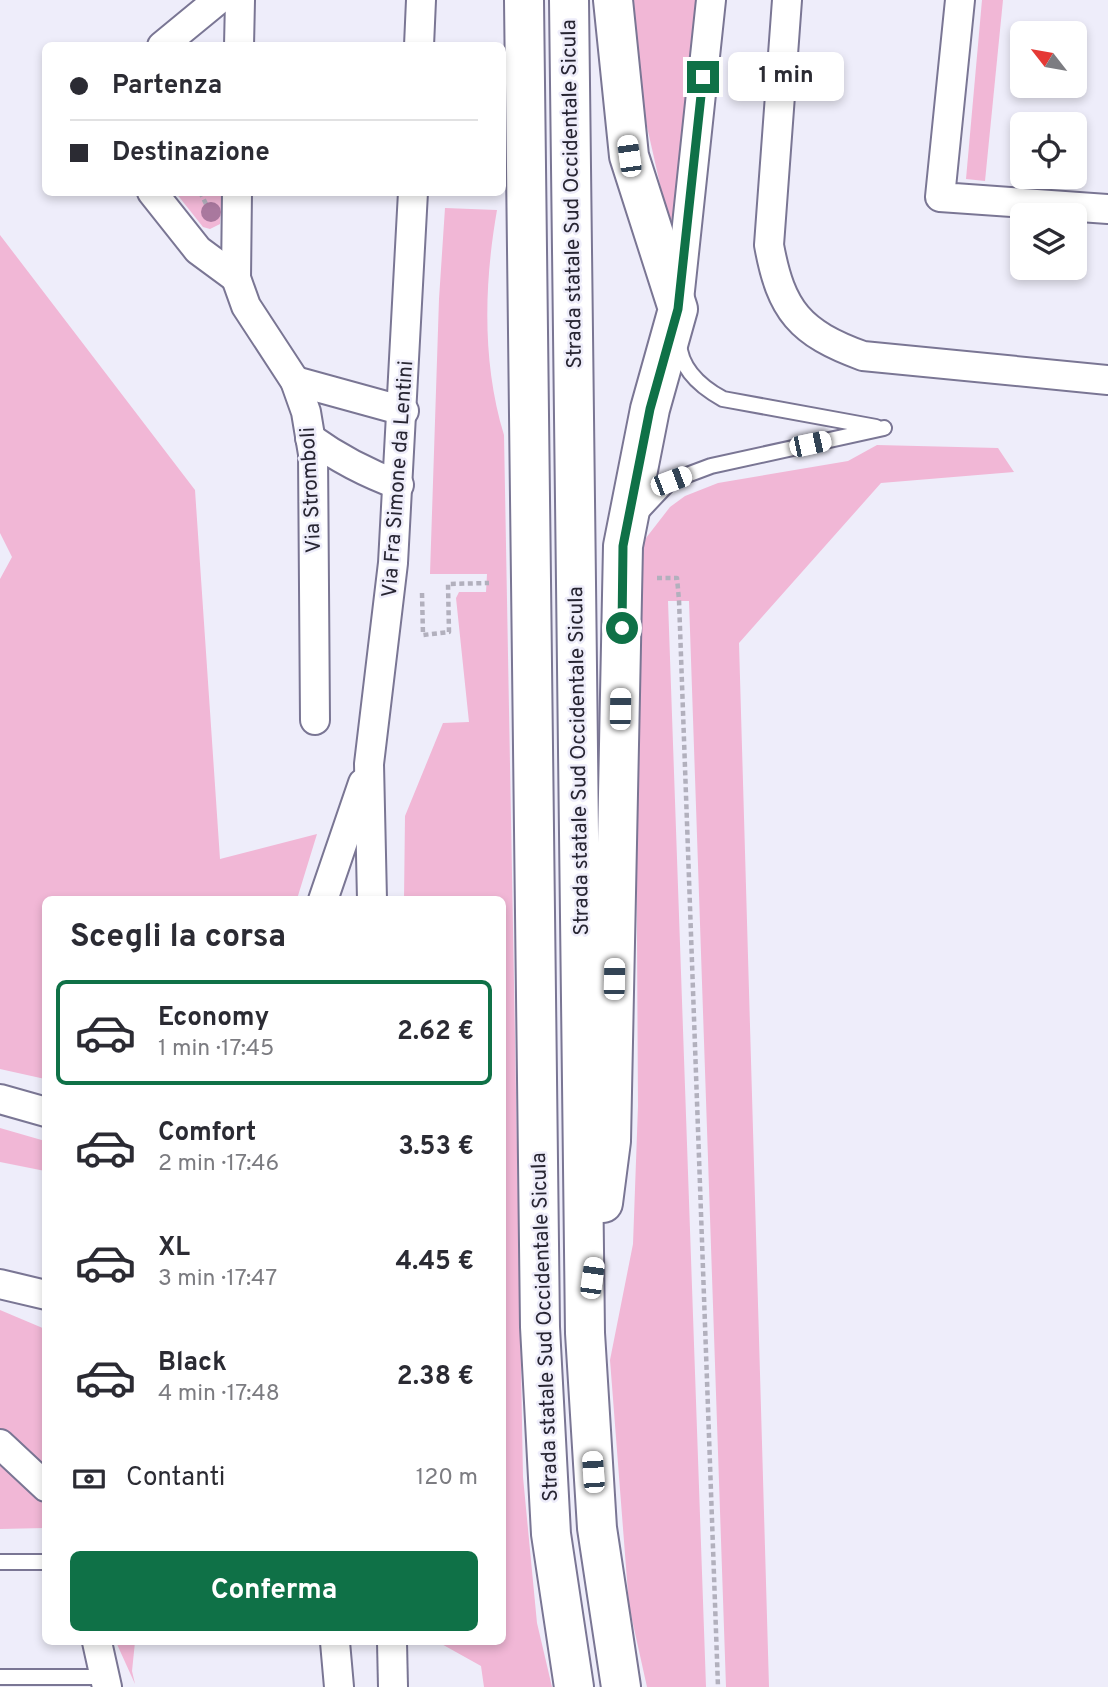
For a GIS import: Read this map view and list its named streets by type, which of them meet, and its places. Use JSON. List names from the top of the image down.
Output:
{
  "streets": {
    "main road": ["Strada statale Sud Occidentale Sicula"],
    "street": ["Via Fra Simone da Lentini", "Via Stromboli"]
  },
  "north": "top left",
  "page": {
    "banner": ["Partenza", "Destinazione"],
    "bubble": "1 min",
    "heading": "Scegli la corsa",
    "list": [
      {
        "name": "Economy",
        "note": "1 min · 17:45",
        "value": "2.62 €"
      },
      {
        "name": "Comfort",
        "note": "2 min · 17:46",
        "value": "3.53 €"
      },
      {
        "name": "XL",
        "note": "3 min · 17:47",
        "value": "4.45 €"
      },
      {
        "name": "Black",
        "note": "4 min · 17:48",
        "value": "2.38 €"
      }
    ],
    "pay": ["Contanti", "120 m"],
    "buttons": "Conferma"
  }
}
